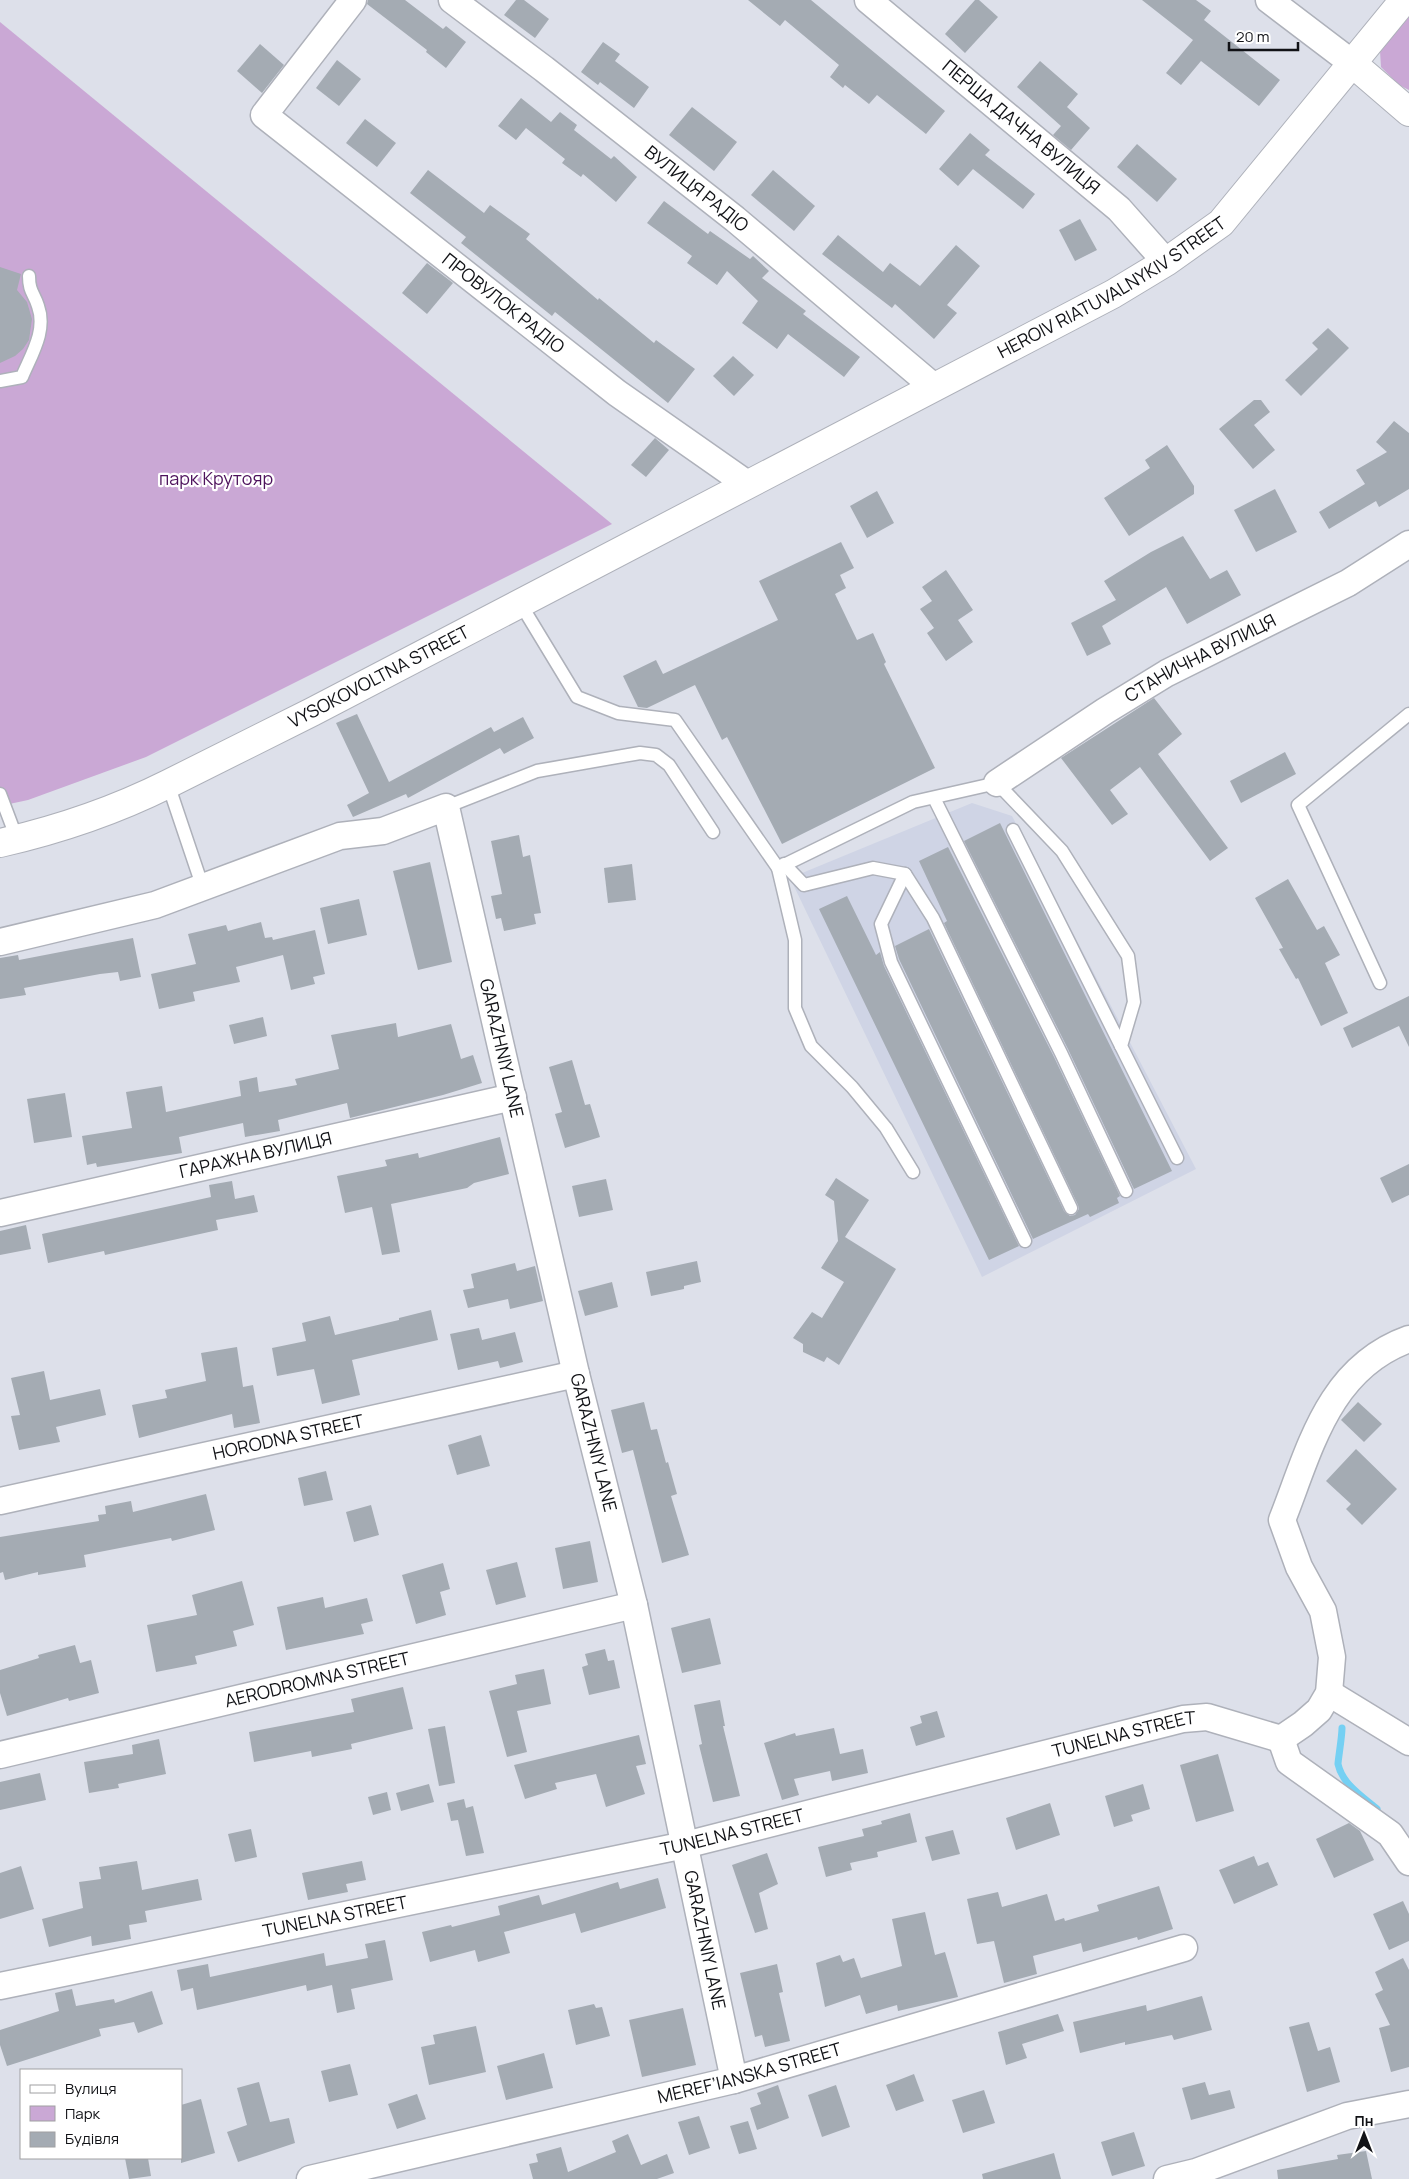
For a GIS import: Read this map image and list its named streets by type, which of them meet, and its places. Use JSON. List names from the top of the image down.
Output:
{
  "streets": {
    "main road": ["HEROIV RIATUVALNYKIV STREET", "VYSOKOVOLTNA STREET"],
    "street": [
      "ПЕРША ДАЧНА ВУЛИЦЯ",
      "ВУЛИЦЯ РАДІО",
      "ПРОВУЛОК РАДІО",
      "СТАНИЧНА ВУЛИЦЯ",
      "GARAZHNIY LANE",
      "ГАРАЖНА ВУЛИЦЯ",
      "HORODNA STREET",
      "AERODROMNA STREET",
      "TUNELNA STREET",
      "MEREF’IANSKA STREET"
    ]
  },
  "crossings": [
    ["ПЕРША ДАЧНА ВУЛИЦЯ", "HEROIV RIATUVALNYKIV STREET"],
    ["ВУЛИЦЯ РАДІО", "HEROIV RIATUVALNYKIV STREET"],
    ["HEROIV RIATUVALNYKIV STREET", "ПРОВУЛОК РАДІО"],
    ["HEROIV RIATUVALNYKIV STREET", "VYSOKOVOLTNA STREET"],
    ["ПРОВУЛОК РАДІО", "VYSOKOVOLTNA STREET"],
    ["GARAZHNIY LANE", "ГАРАЖНА ВУЛИЦЯ"],
    ["GARAZHNIY LANE", "HORODNA STREET"],
    ["GARAZHNIY LANE", "AERODROMNA STREET"],
    ["GARAZHNIY LANE", "TUNELNA STREET"],
    ["GARAZHNIY LANE", "MEREF’IANSKA STREET"]
  ],
  "parks": ["парк Крутояр"],
  "legend": ["Вулиця", "Парк", "Будівля"],
  "scale_bar": "20 m",
  "north": "top"
}
